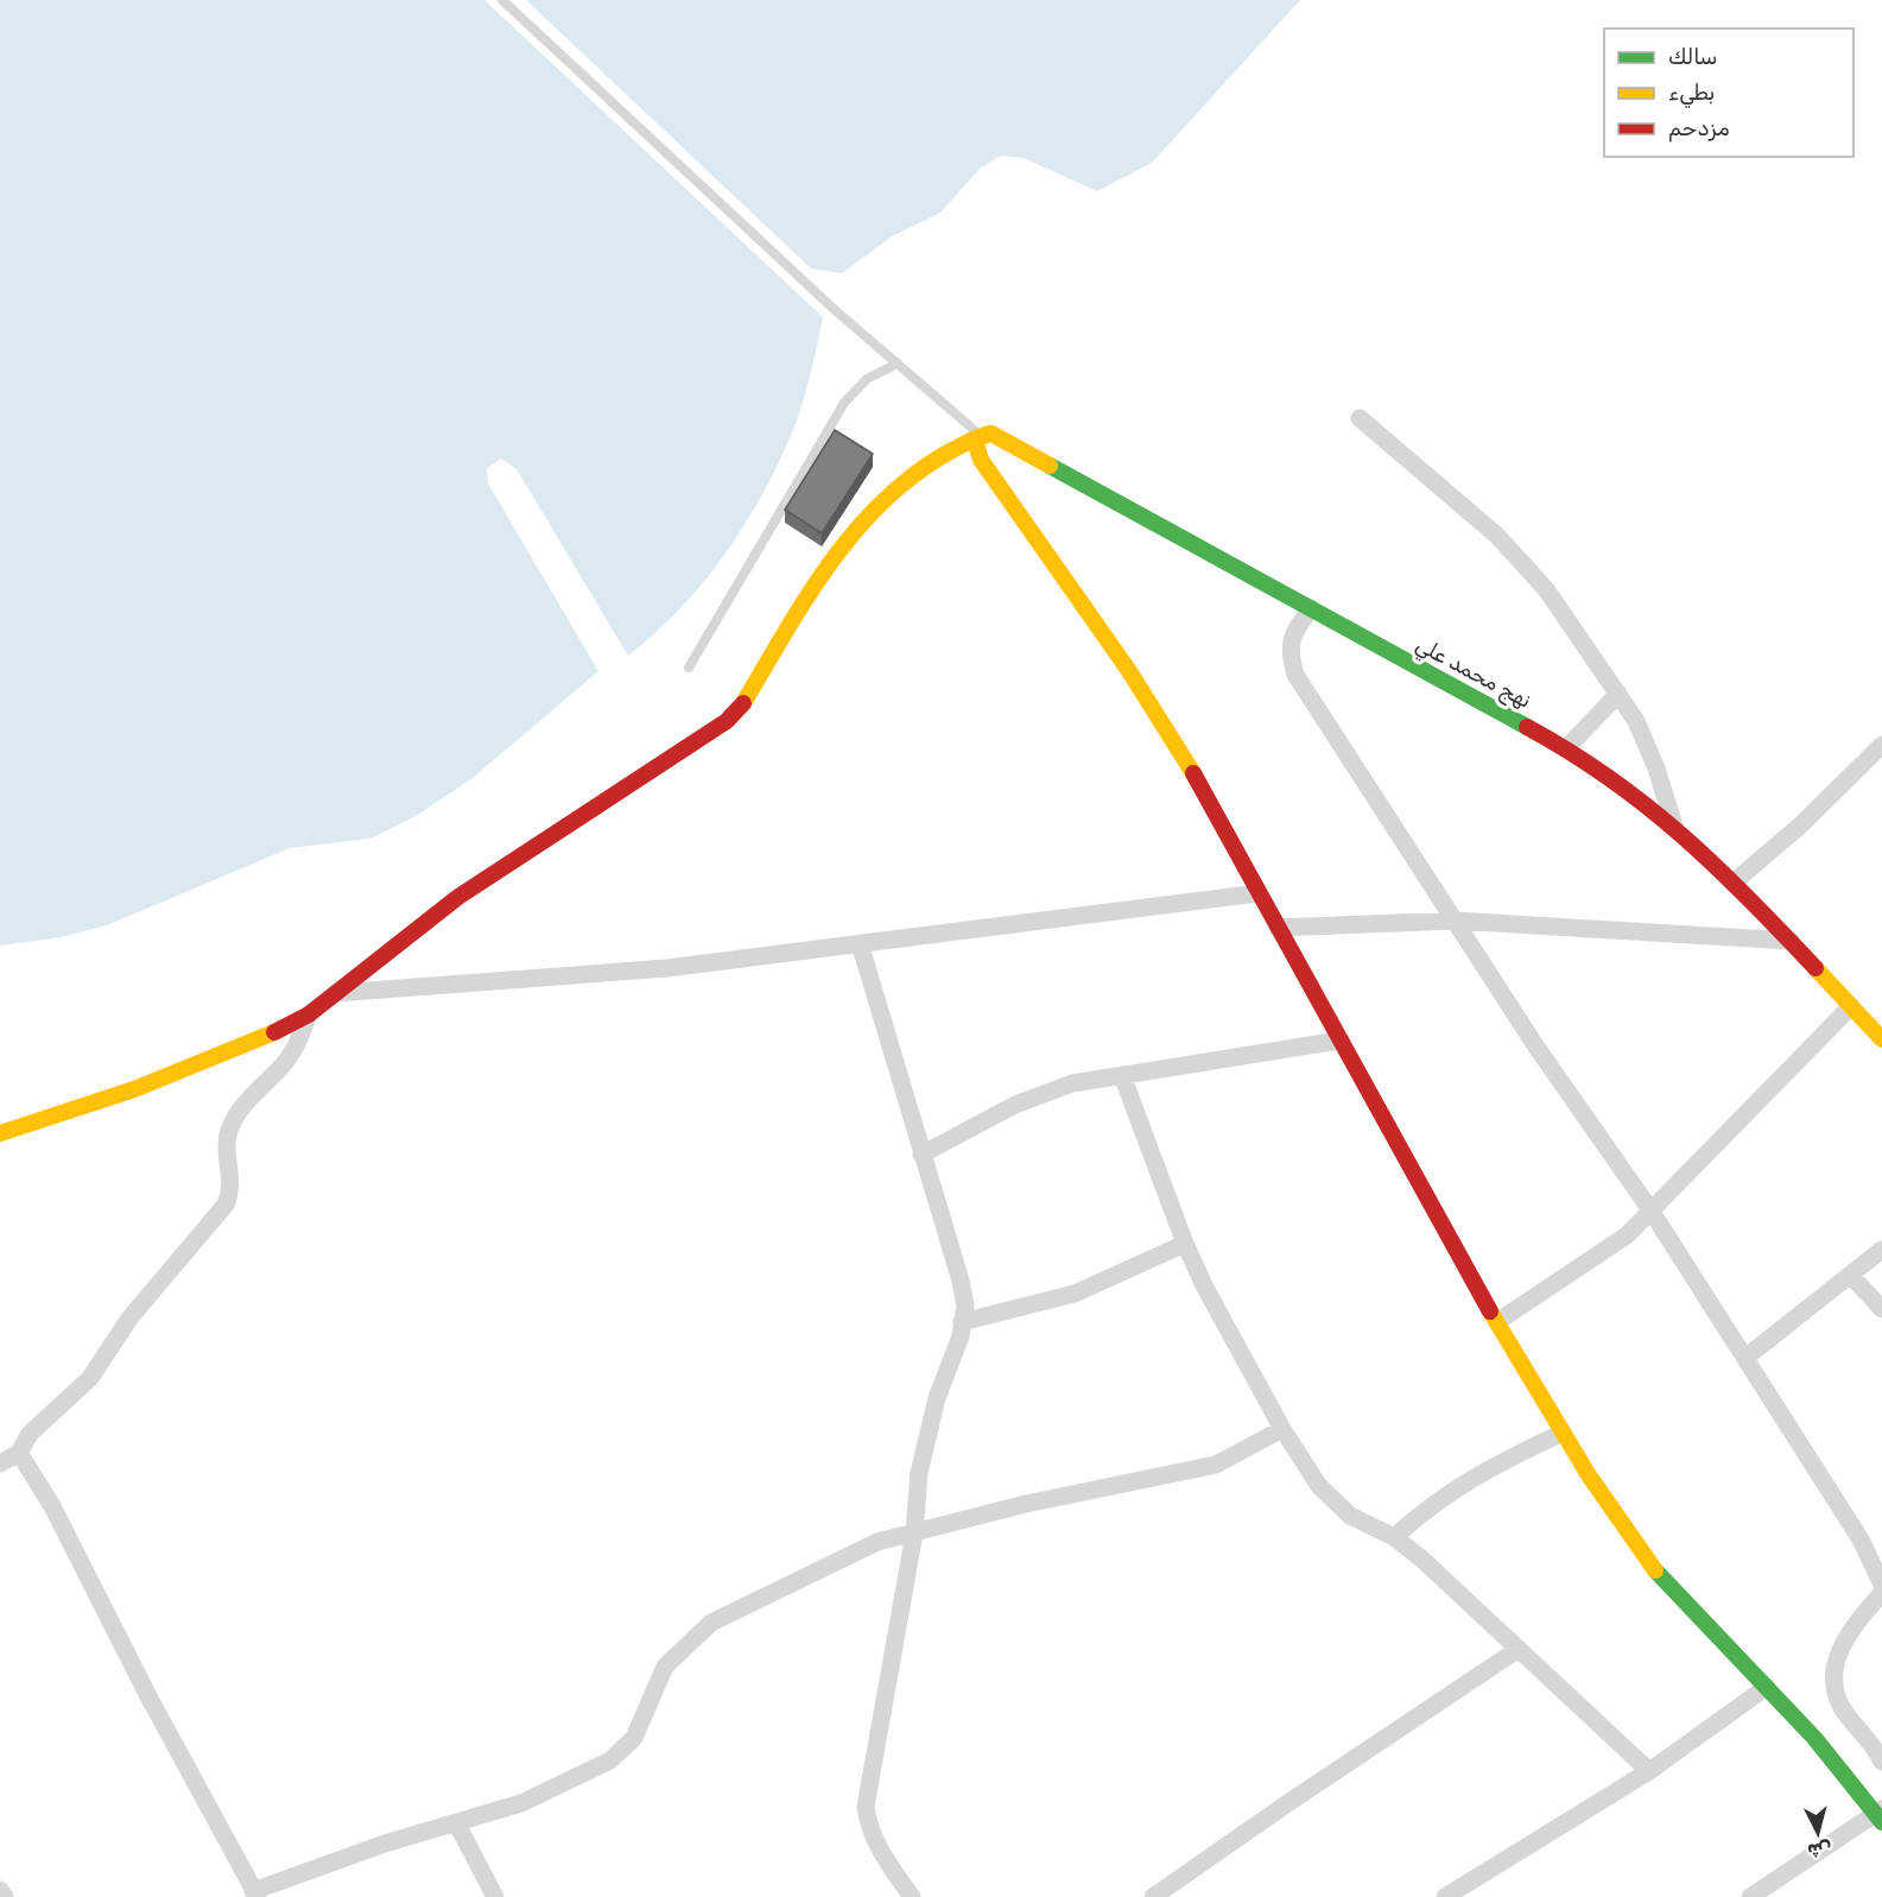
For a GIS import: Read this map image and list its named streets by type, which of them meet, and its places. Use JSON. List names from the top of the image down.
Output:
{
  "streets": {
    "street": ["نهج محمد علي"]
  },
  "legend": ["سالك", "بطيء", "مزدحم"],
  "north": "bottom"
}
